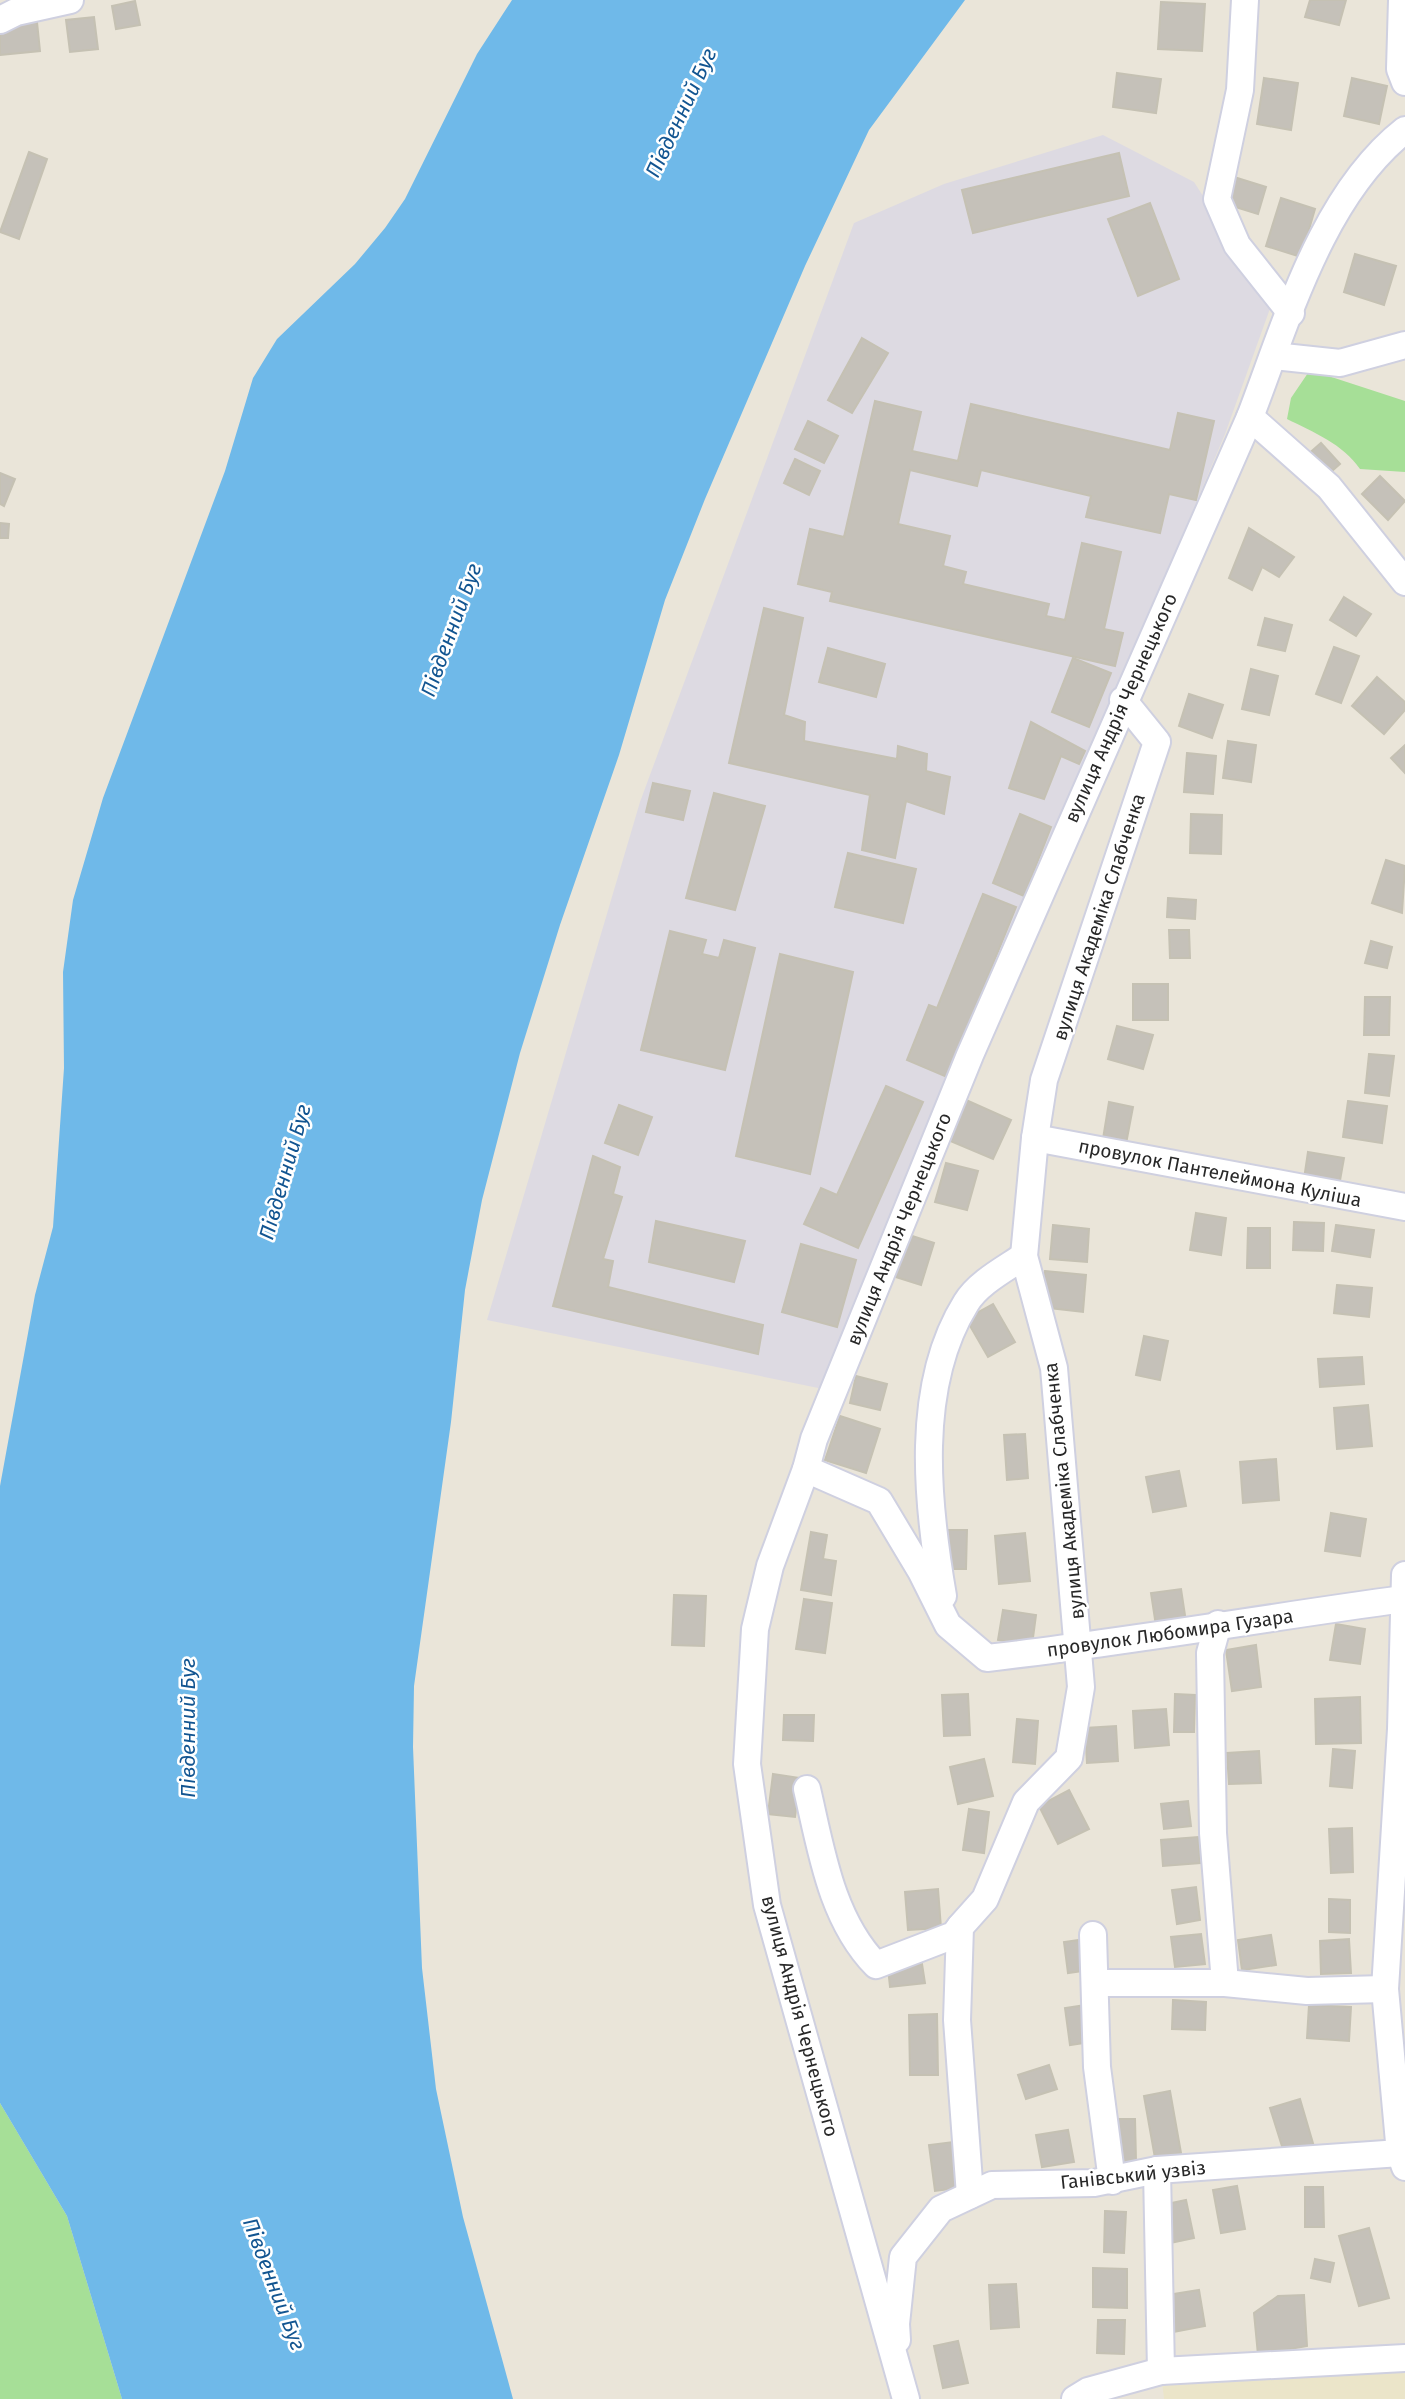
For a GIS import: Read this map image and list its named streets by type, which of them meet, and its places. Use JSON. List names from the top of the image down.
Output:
{
  "streets": {
    "street": [
      "вулиця Андрія Чернецького",
      "вулиця Академіка Слабченка",
      "провулок Пантелеймона Куліша",
      "провулок Любомира Гузара",
      "Ганівський узвіз"
    ]
  },
  "crossings": [
    ["вулиця Андрія Чернецького", "вулиця Академіка Слабченка"],
    ["вулиця Андрія Чернецького", "Ганівський узвіз"],
    ["вулиця Академіка Слабченка", "провулок Пантелеймона Куліша"],
    ["вулиця Академіка Слабченка", "провулок Любомира Гузара"]
  ],
  "water": ["Південний Буг"]
}
